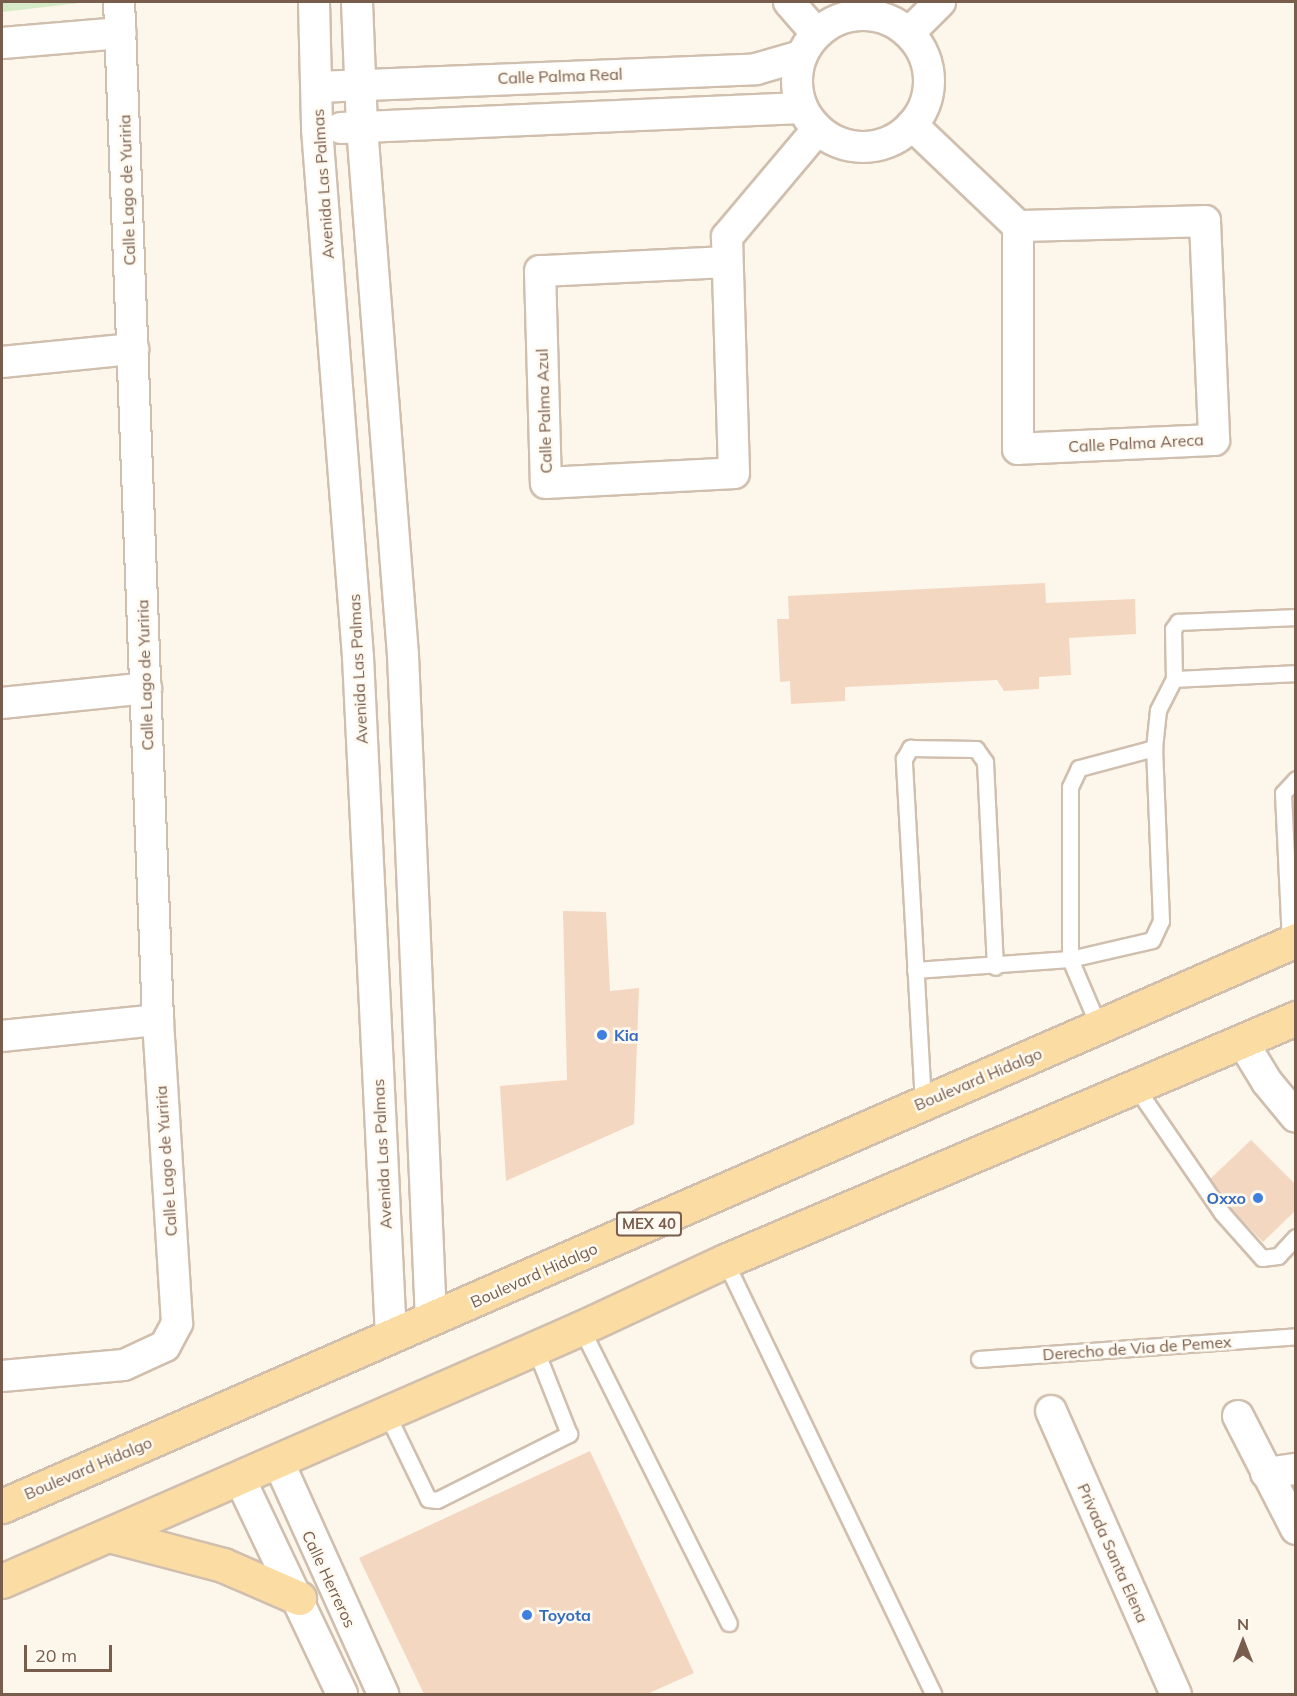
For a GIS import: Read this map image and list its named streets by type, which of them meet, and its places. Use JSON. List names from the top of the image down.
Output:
{
  "streets": {
    "main road": ["Boulevard Hidalgo", "MEX 40"],
    "street": [
      "Calle Palma Real",
      "Avenida Las Palmas",
      "Calle Lago de Yuriria",
      "Calle Palma Azul",
      "Calle Palma Areca",
      "Privada Santa Elena",
      "Calle Herreros"
    ],
    "lane": ["Derecho de Via de Pemex"]
  },
  "crossings": [
    ["Calle Palma Real", "Avenida Las Palmas"],
    ["Calle Palma Real", "Calle Palma Azul"],
    ["Avenida Las Palmas", "Boulevard Hidalgo"]
  ],
  "places": ["Kia", "Oxxo", "Toyota"],
  "scale_bar": "20 m",
  "north": "top"
}
